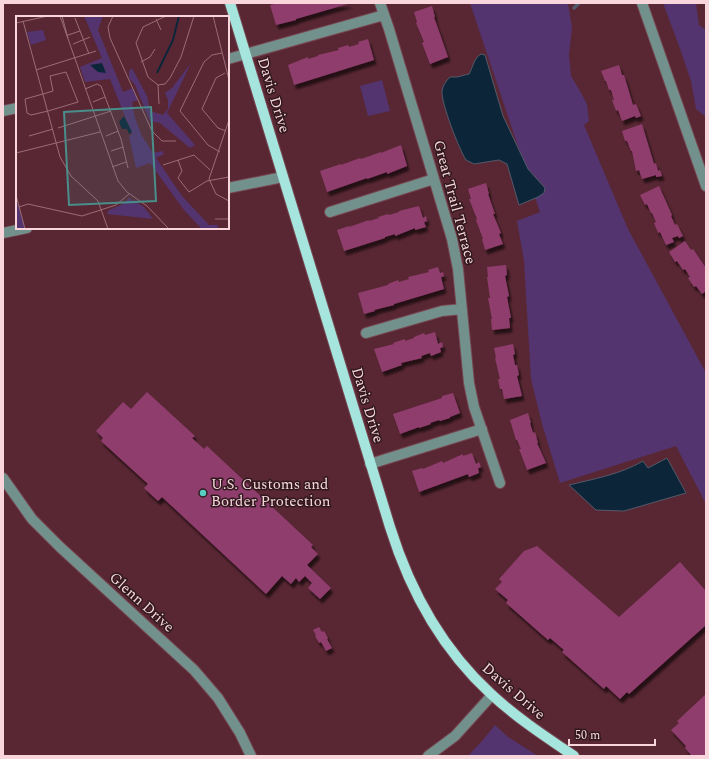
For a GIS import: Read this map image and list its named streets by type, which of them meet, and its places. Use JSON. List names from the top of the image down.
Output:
{
  "streets": {
    "main road": ["Davis Drive"],
    "street": ["Great Trail Terrace", "Glenn Drive"]
  },
  "places": ["U.S. Customs and Border Protection"],
  "scale_bar": "50 m"
}
